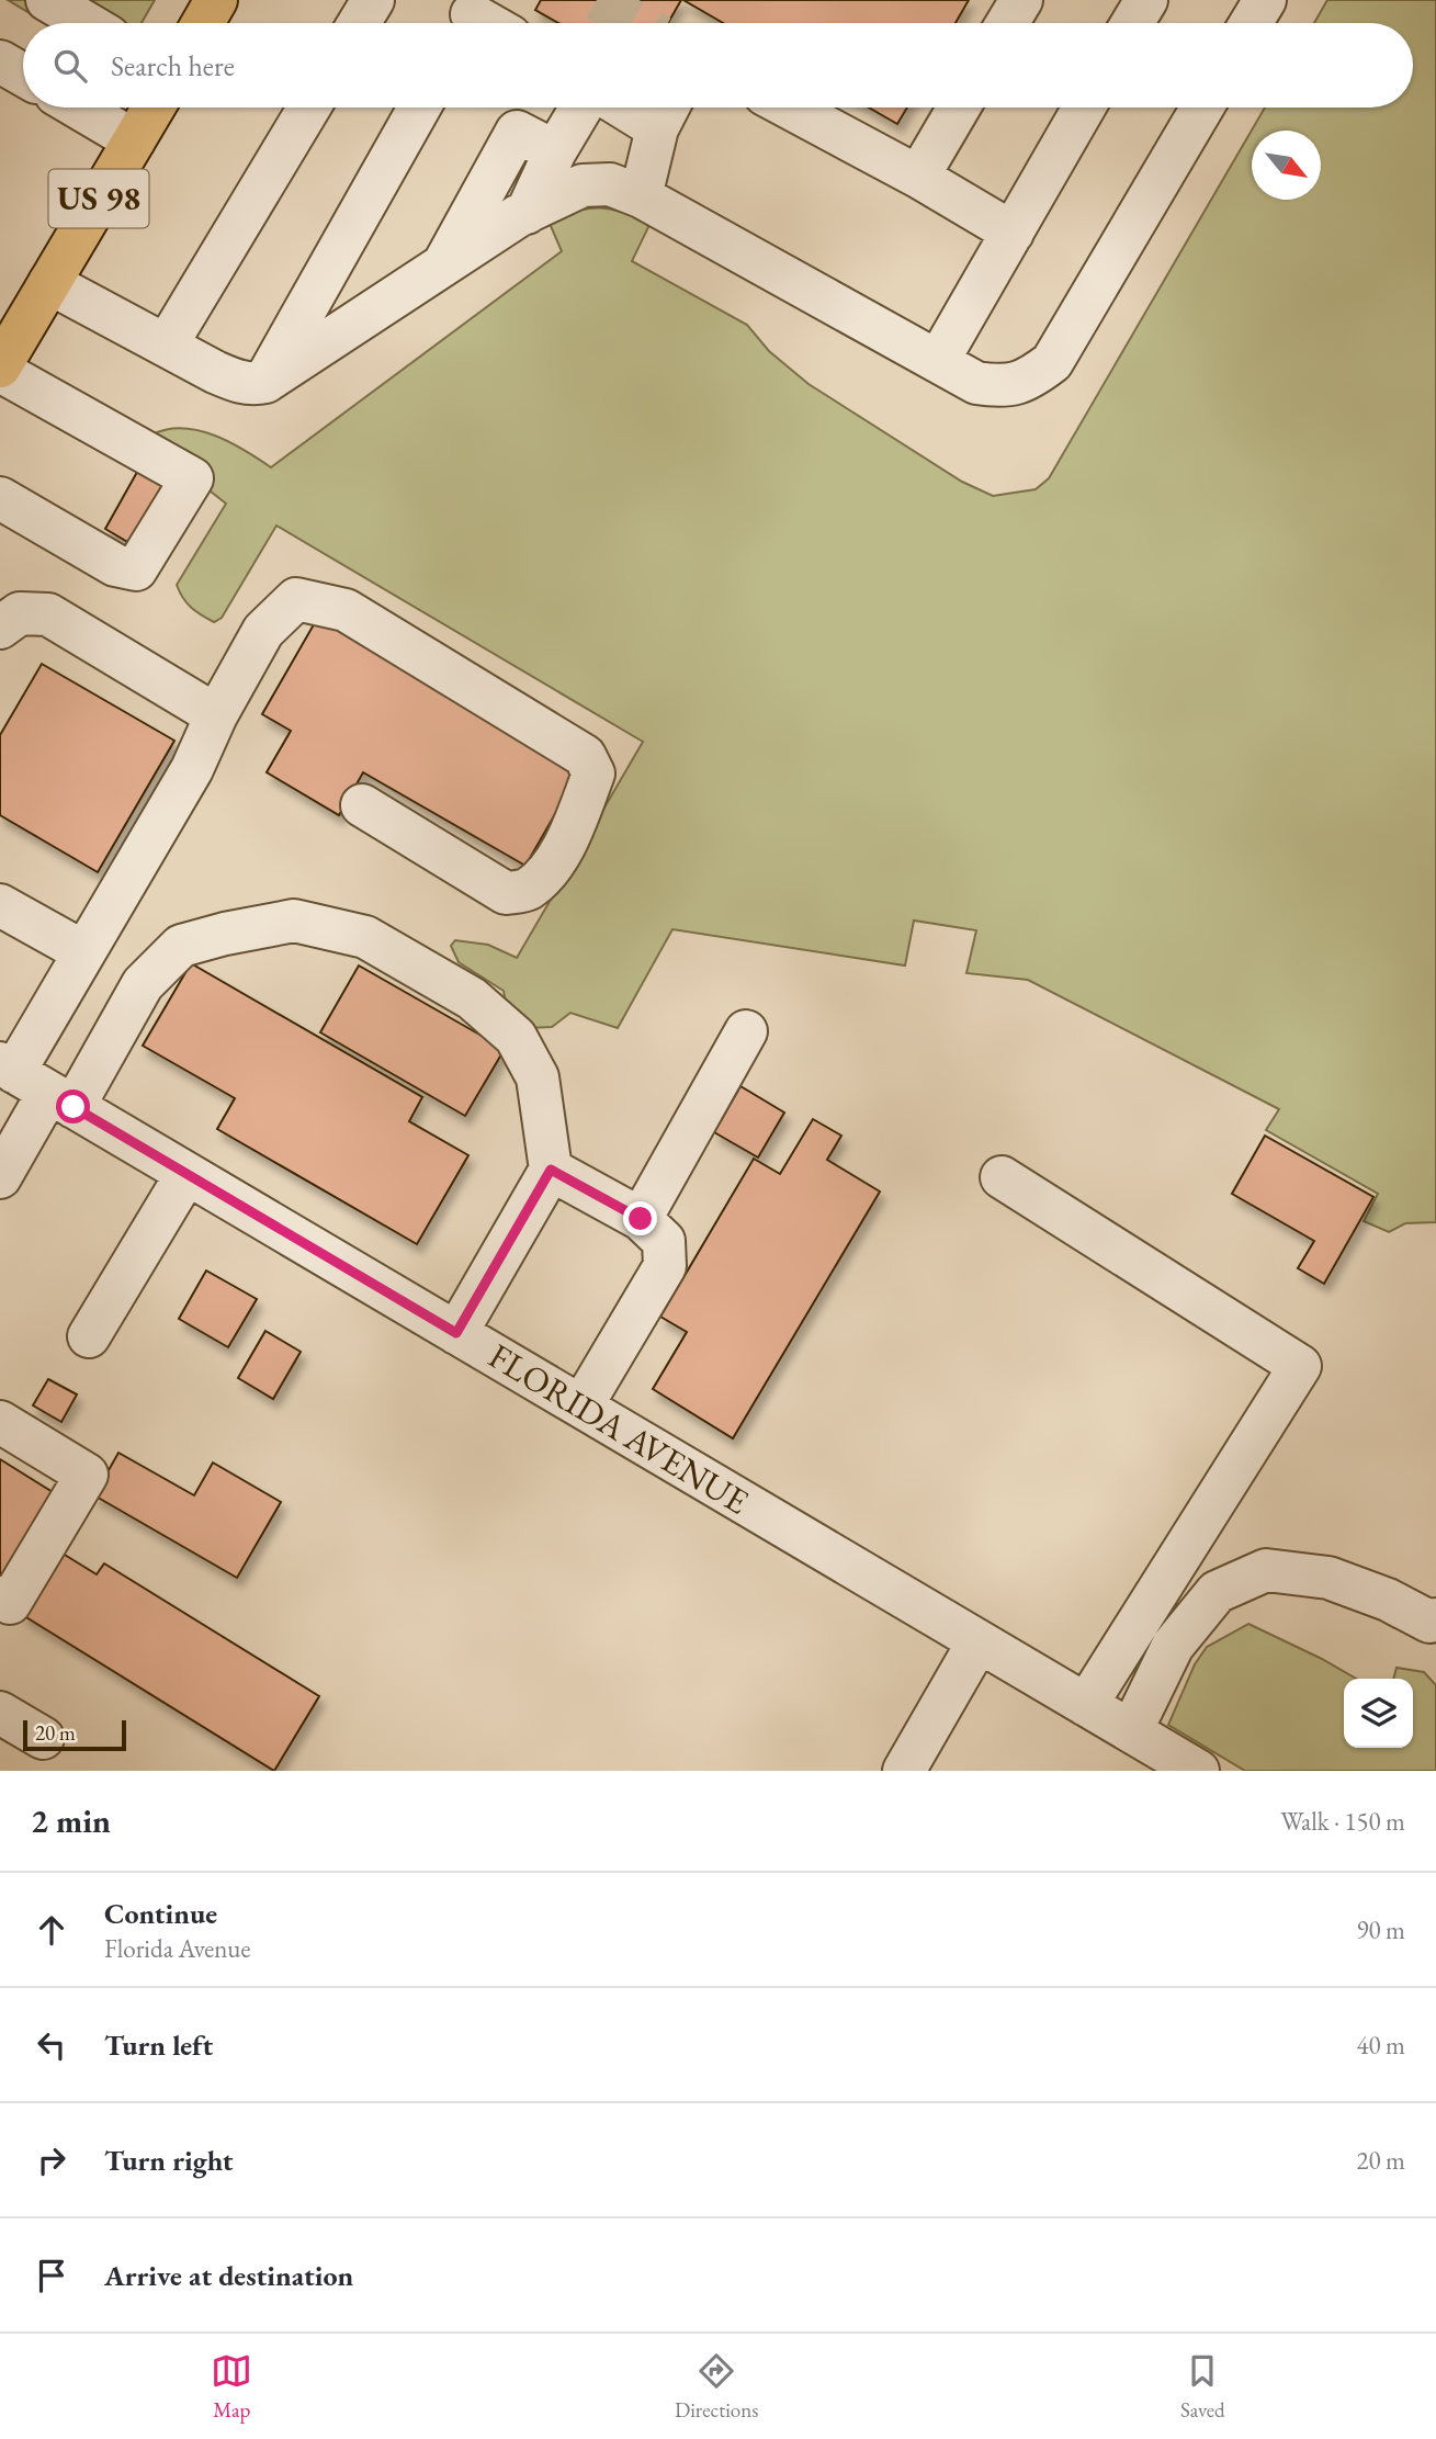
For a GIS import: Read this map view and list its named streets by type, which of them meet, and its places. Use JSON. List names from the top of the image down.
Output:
{
  "streets": {
    "highway": ["US 98"],
    "street": ["FLORIDA AVENUE"]
  },
  "scale_bar": "20 m",
  "north": "bottom right",
  "page": {
    "search": "Search here",
    "scale": "20 m",
    "heading": ["2 min", "Walk · 150 m"],
    "list": [
      ["Continue", "Florida Avenue", "90 m"],
      ["Turn left", "40 m"],
      ["Turn right", "20 m"],
      "Arrive at destination"
    ],
    "nav": ["Map", "Directions", "Saved"]
  }
}
